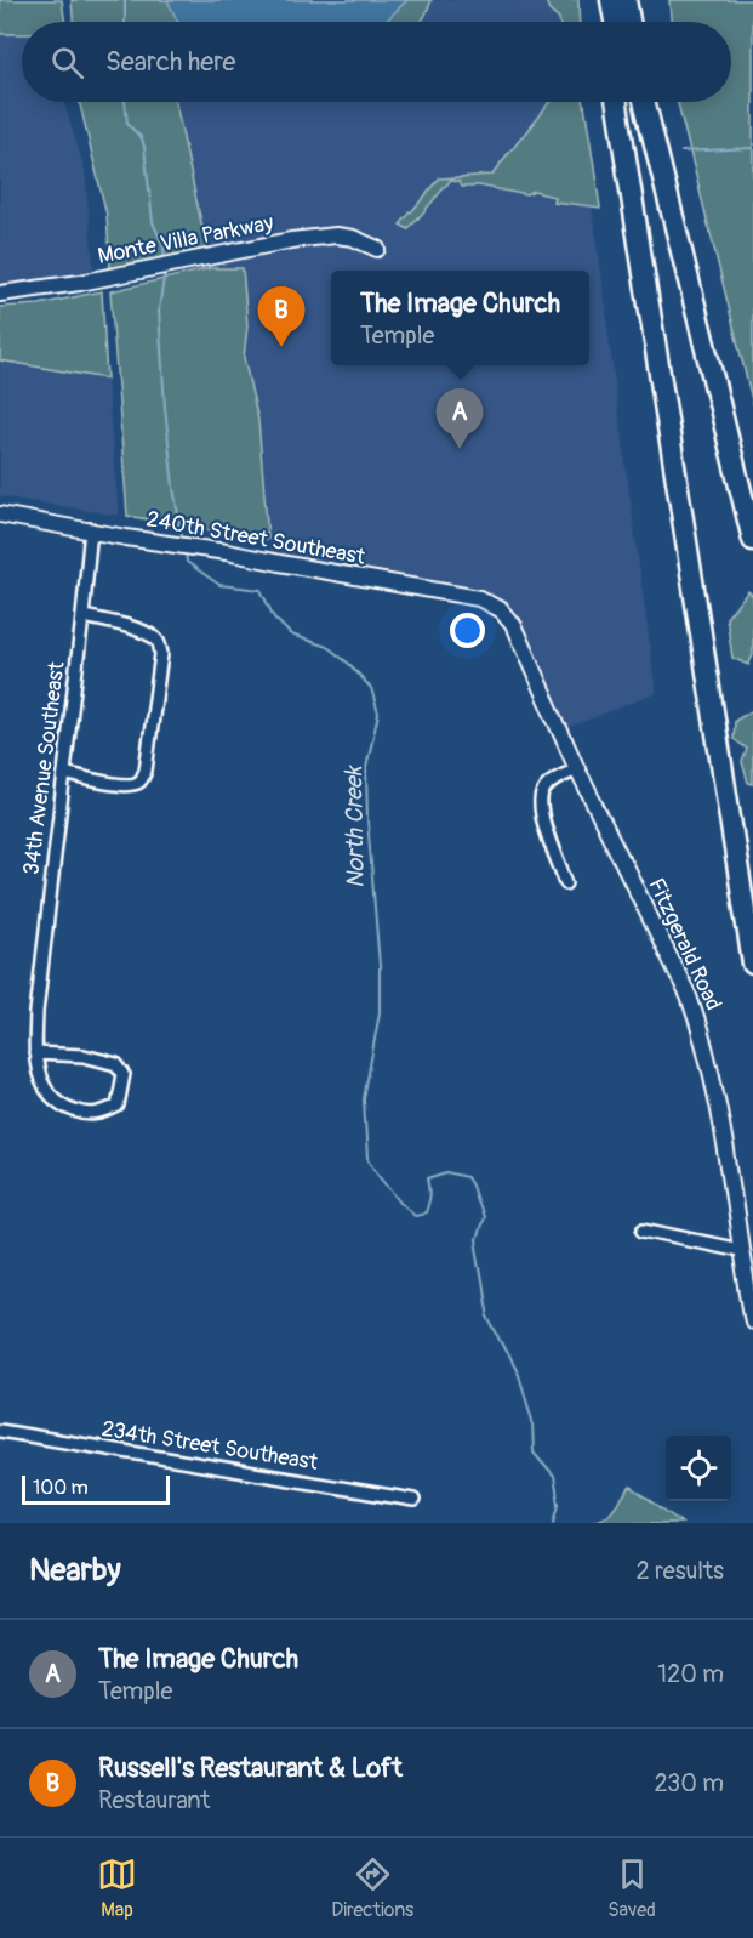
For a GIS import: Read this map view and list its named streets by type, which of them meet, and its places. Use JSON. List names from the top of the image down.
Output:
{
  "streets": {
    "street": [
      "Monte Villa Parkway",
      "240th Street Southeast",
      "34th Avenue Southeast",
      "Fitzgerald Road",
      "234th Street Southeast"
    ]
  },
  "crossings": [
    ["240th Street Southeast", "34th Avenue Southeast"],
    ["240th Street Southeast", "Fitzgerald Road"]
  ],
  "water": ["North Creek"],
  "scale_bar": "100 m",
  "page": {
    "search": "Search here",
    "popup": ["The Image Church", "Temple"],
    "pins": ["B", "A"],
    "scale": "100 m",
    "heading": ["Nearby", "2 results"],
    "list": [
      {
        "mark": "A",
        "name": "The Image Church",
        "note": "Temple",
        "value": "120 m"
      },
      {
        "mark": "B",
        "name": "Russell's Restaurant & Loft",
        "note": "Restaurant",
        "value": "230 m"
      }
    ],
    "nav": ["Map", "Directions", "Saved"]
  }
}
